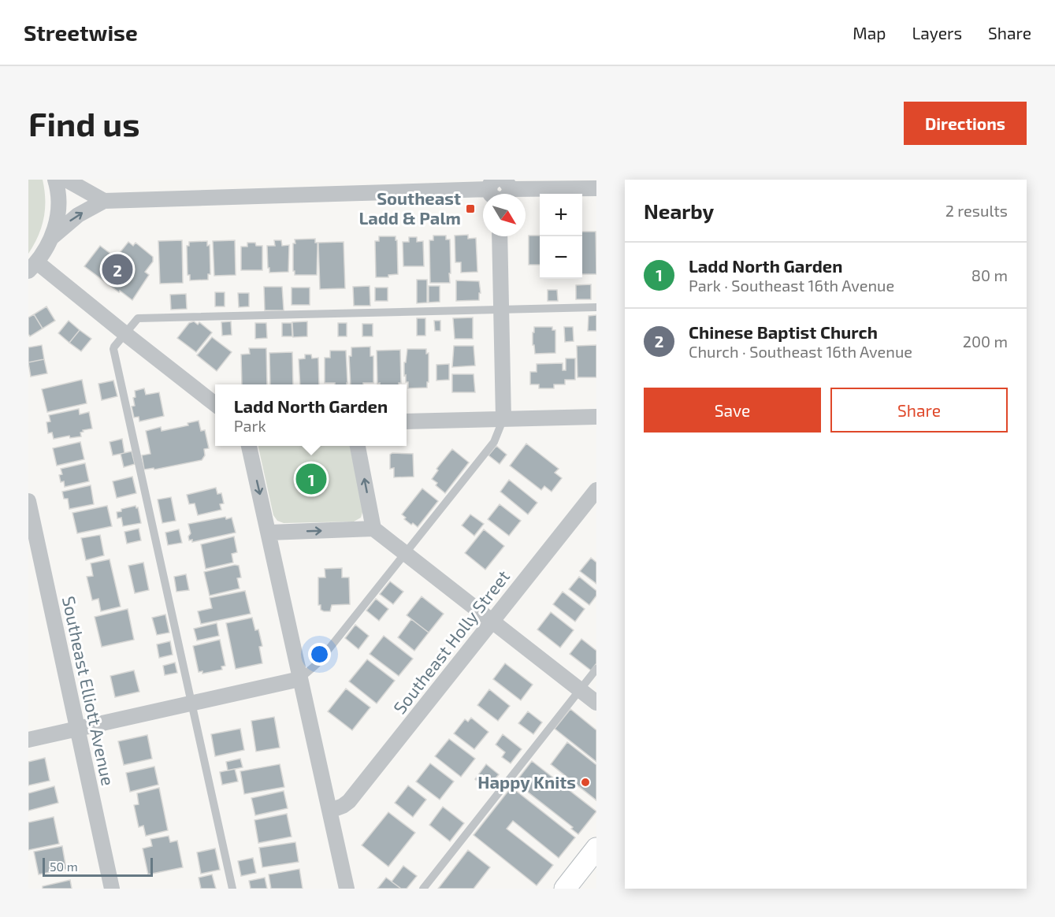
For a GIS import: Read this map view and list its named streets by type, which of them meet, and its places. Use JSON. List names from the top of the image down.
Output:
{
  "streets": {
    "street": ["Southeast Holly Street", "Southeast Elliott Avenue"]
  },
  "places": {
    "transit": ["Southeast Ladd & Palm"],
    "other": ["Happy Knits"]
  },
  "scale_bar": "50 m",
  "north": "bottom right",
  "page": {
    "header": "Streetwise",
    "nav": ["Map", "Layers", "Share"],
    "buttons": [
      "Directions",
      ["Save", "Share"]
    ],
    "title": "Find us",
    "heading": ["Nearby", "2 results"],
    "map_buttons": ["+", "−"],
    "list": [
      {
        "mark": "1",
        "name": "Ladd North Garden",
        "note": "Park · Southeast 16th Avenue",
        "value": "80 m"
      },
      {
        "mark": "2",
        "name": "Chinese Baptist Church",
        "note": "Church · Southeast 16th Avenue",
        "value": "200 m"
      }
    ],
    "pins": ["2", "1"],
    "popup": ["Ladd North Garden", "Park"],
    "scale": "50 m"
  }
}
